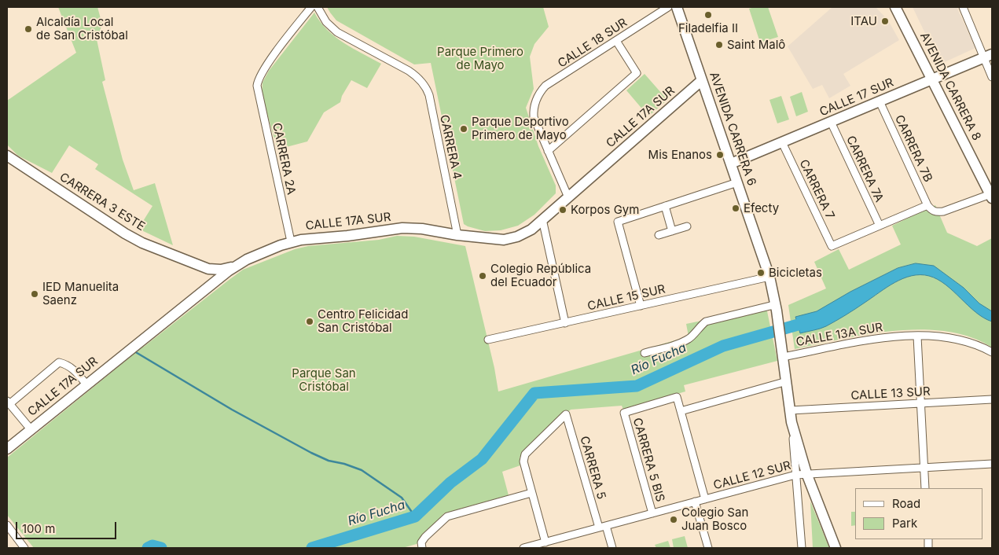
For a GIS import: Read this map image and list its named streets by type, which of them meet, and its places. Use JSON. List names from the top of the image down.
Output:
{
  "streets": {
    "street": [
      "CALLE 18 SUR",
      "AVENIDA CARRERA 8",
      "CALLE 17 SUR",
      "CALLE 17A SUR",
      "AVENIDA CARRERA 6",
      "CARRERA 4",
      "CARRERA 7B",
      "CARRERA 2A",
      "CARRERA 7A",
      "CARRERA 7",
      "CARRERA 3 ESTE",
      "CALLE 15 SUR",
      "CALLE 13A SUR",
      "CALLE 13 SUR",
      "CARRERA 5 BIS",
      "CARRERA 5",
      "CALLE 12 SUR"
    ]
  },
  "crossings": [
    ["AVENIDA CARRERA 8", "CALLE 17 SUR"],
    ["CALLE 17 SUR", "AVENIDA CARRERA 6"],
    ["CALLE 17 SUR", "CARRERA 7B"],
    ["CALLE 17 SUR", "CARRERA 7A"],
    ["CALLE 17 SUR", "CARRERA 7"],
    ["CALLE 17A SUR", "AVENIDA CARRERA 6"],
    ["CALLE 17A SUR", "CARRERA 4"],
    ["CALLE 17A SUR", "CARRERA 2A"],
    ["CALLE 17A SUR", "CARRERA 3 ESTE"],
    ["AVENIDA CARRERA 6", "CALLE 15 SUR"],
    ["AVENIDA CARRERA 6", "CALLE 13A SUR"],
    ["AVENIDA CARRERA 6", "CALLE 13 SUR"],
    ["AVENIDA CARRERA 6", "CALLE 12 SUR"],
    ["CARRERA 7A", "CARRERA 7"],
    ["CARRERA 5 BIS", "CALLE 12 SUR"],
    ["CARRERA 5", "CALLE 12 SUR"]
  ],
  "water": ["Río Fucha"],
  "parks": ["Parque Primero de Mayo", "Parque San Cristóbal"],
  "places": [
    "Filadelfia II",
    "ITAU",
    "Alcaldía Local de San Cristóbal",
    "Saint Malô",
    "Parque Deportivo Primero de Mayo",
    "Mis Enanos",
    "Efecty",
    "Korpos Gym",
    "Bicicletas",
    "Colegio República del Ecuador",
    "IED Manuelita Saenz",
    "Centro Felicidad San Cristóbal",
    "Colegio San Juan Bosco"
  ],
  "legend": ["Road", "Park"],
  "scale_bar": "100 m"
}
